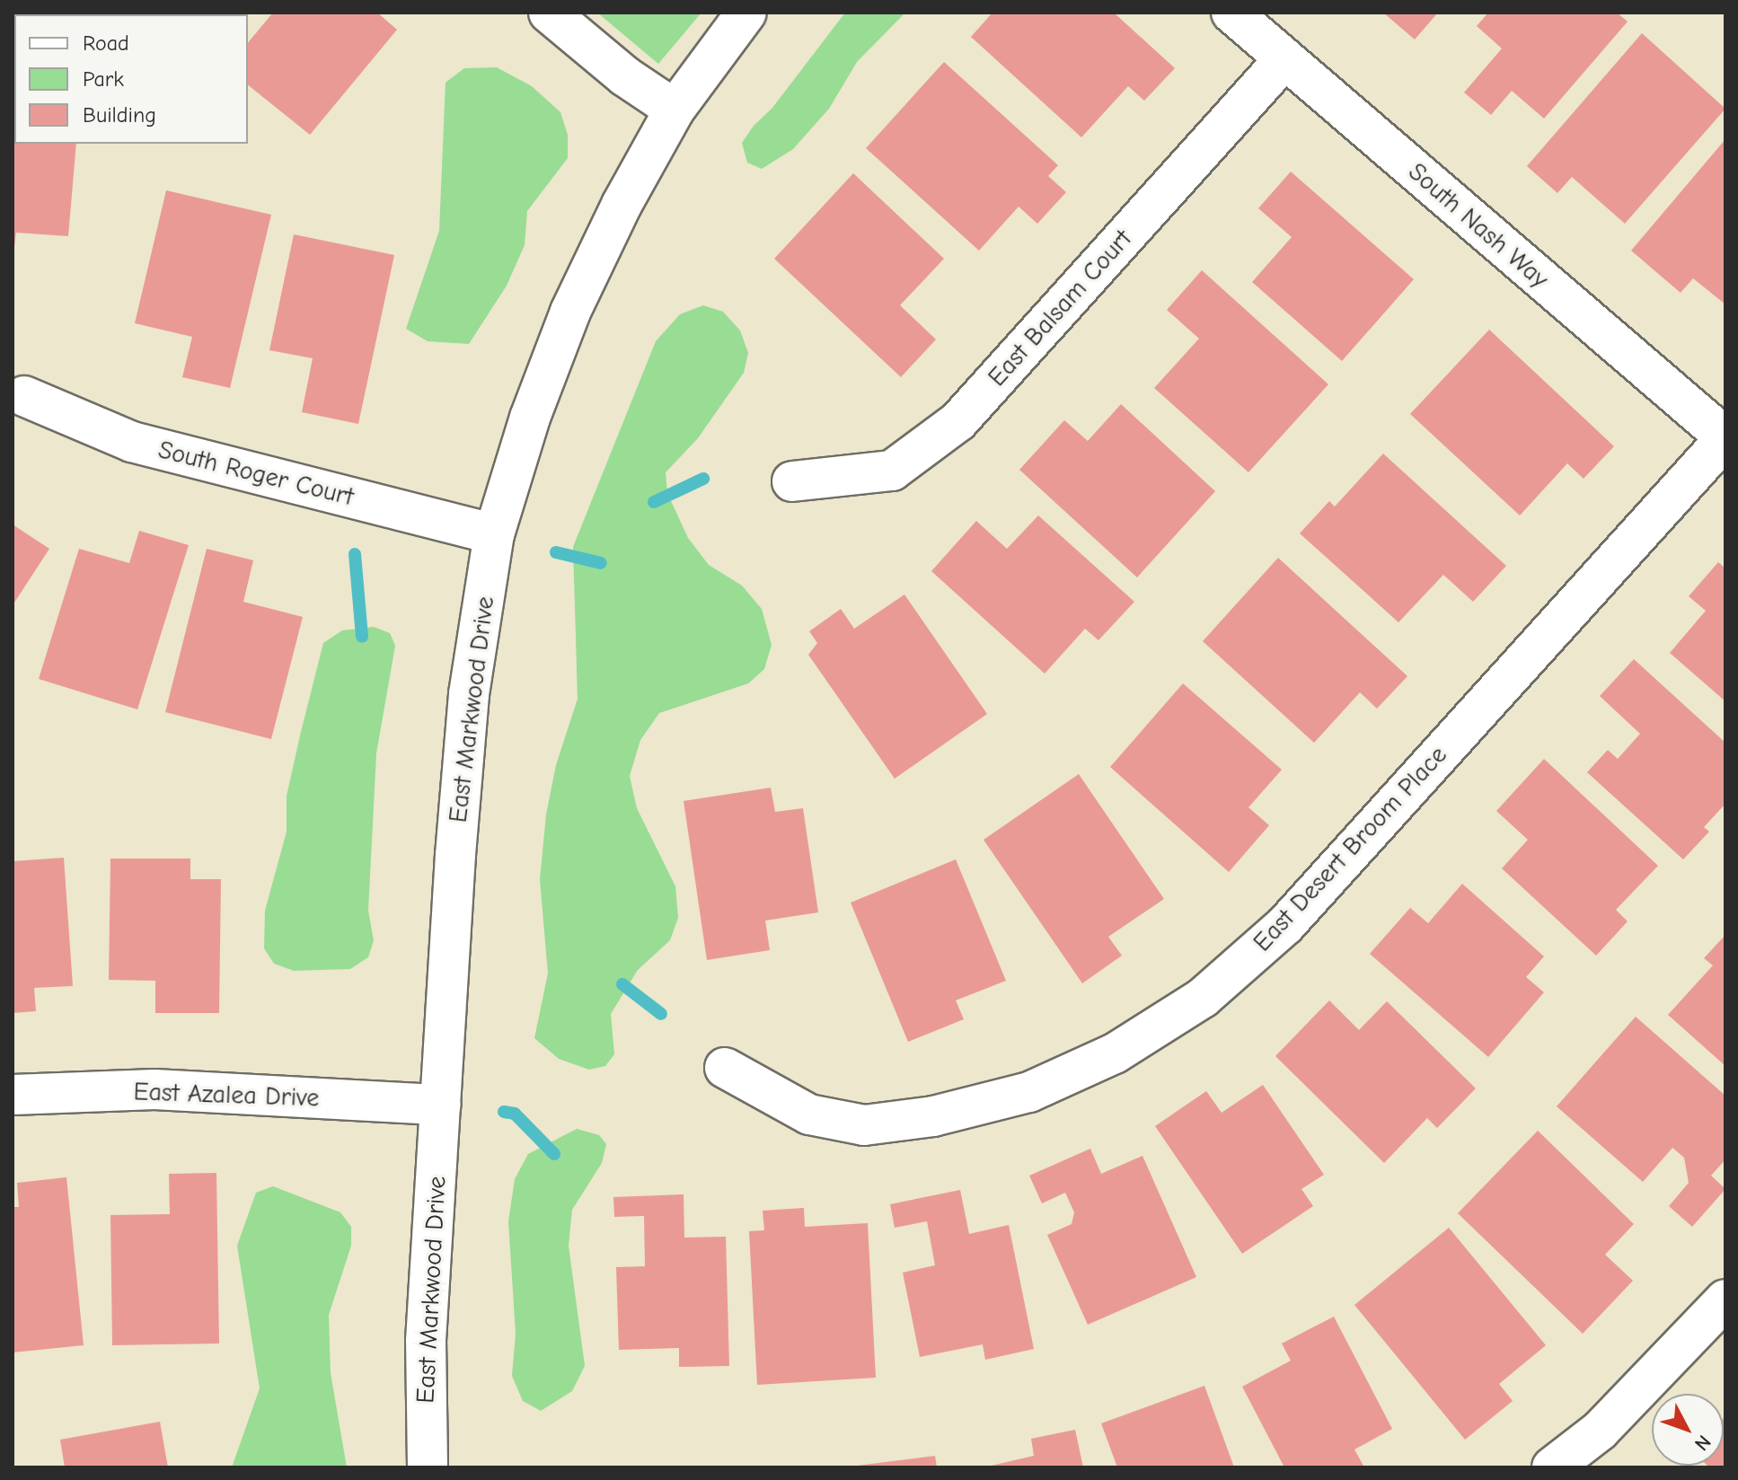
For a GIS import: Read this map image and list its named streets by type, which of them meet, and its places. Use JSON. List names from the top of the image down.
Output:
{
  "streets": {
    "street": [
      "South Nash Way",
      "East Balsam Court",
      "South Roger Court",
      "East Markwood Drive",
      "East Desert Broom Place",
      "East Azalea Drive"
    ]
  },
  "crossings": [
    ["South Nash Way", "East Balsam Court"],
    ["South Nash Way", "East Desert Broom Place"],
    ["South Roger Court", "East Markwood Drive"],
    ["East Markwood Drive", "East Azalea Drive"]
  ],
  "legend": ["Road", "Park", "Building"],
  "north": "bottom right"
}
